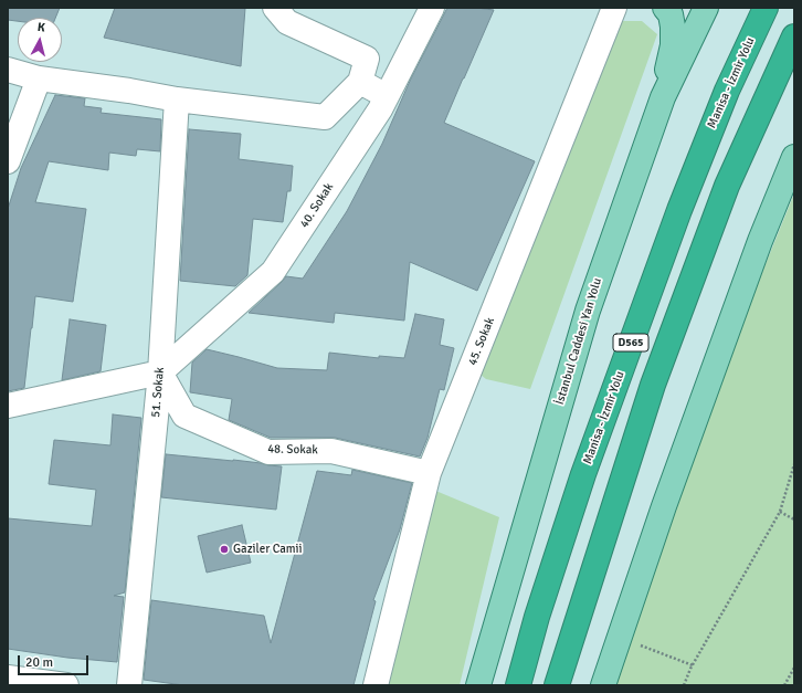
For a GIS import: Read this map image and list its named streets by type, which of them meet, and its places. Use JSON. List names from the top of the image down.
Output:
{
  "streets": {
    "highway": ["Manisa - İzmir Yolu", "D565"],
    "main road": ["İstanbul Caddesi Yan Yolu"],
    "street": [
      "40. Sokak",
      "45. Sokak",
      "51. Sokak",
      "48. Sokak"
    ]
  },
  "crossings": [
    ["40. Sokak", "51. Sokak"],
    ["40. Sokak", "48. Sokak"],
    ["45. Sokak", "48. Sokak"],
    ["51. Sokak", "48. Sokak"]
  ],
  "places": ["Gaziler Camii"],
  "scale_bar": "20 m",
  "north": "top"
}
